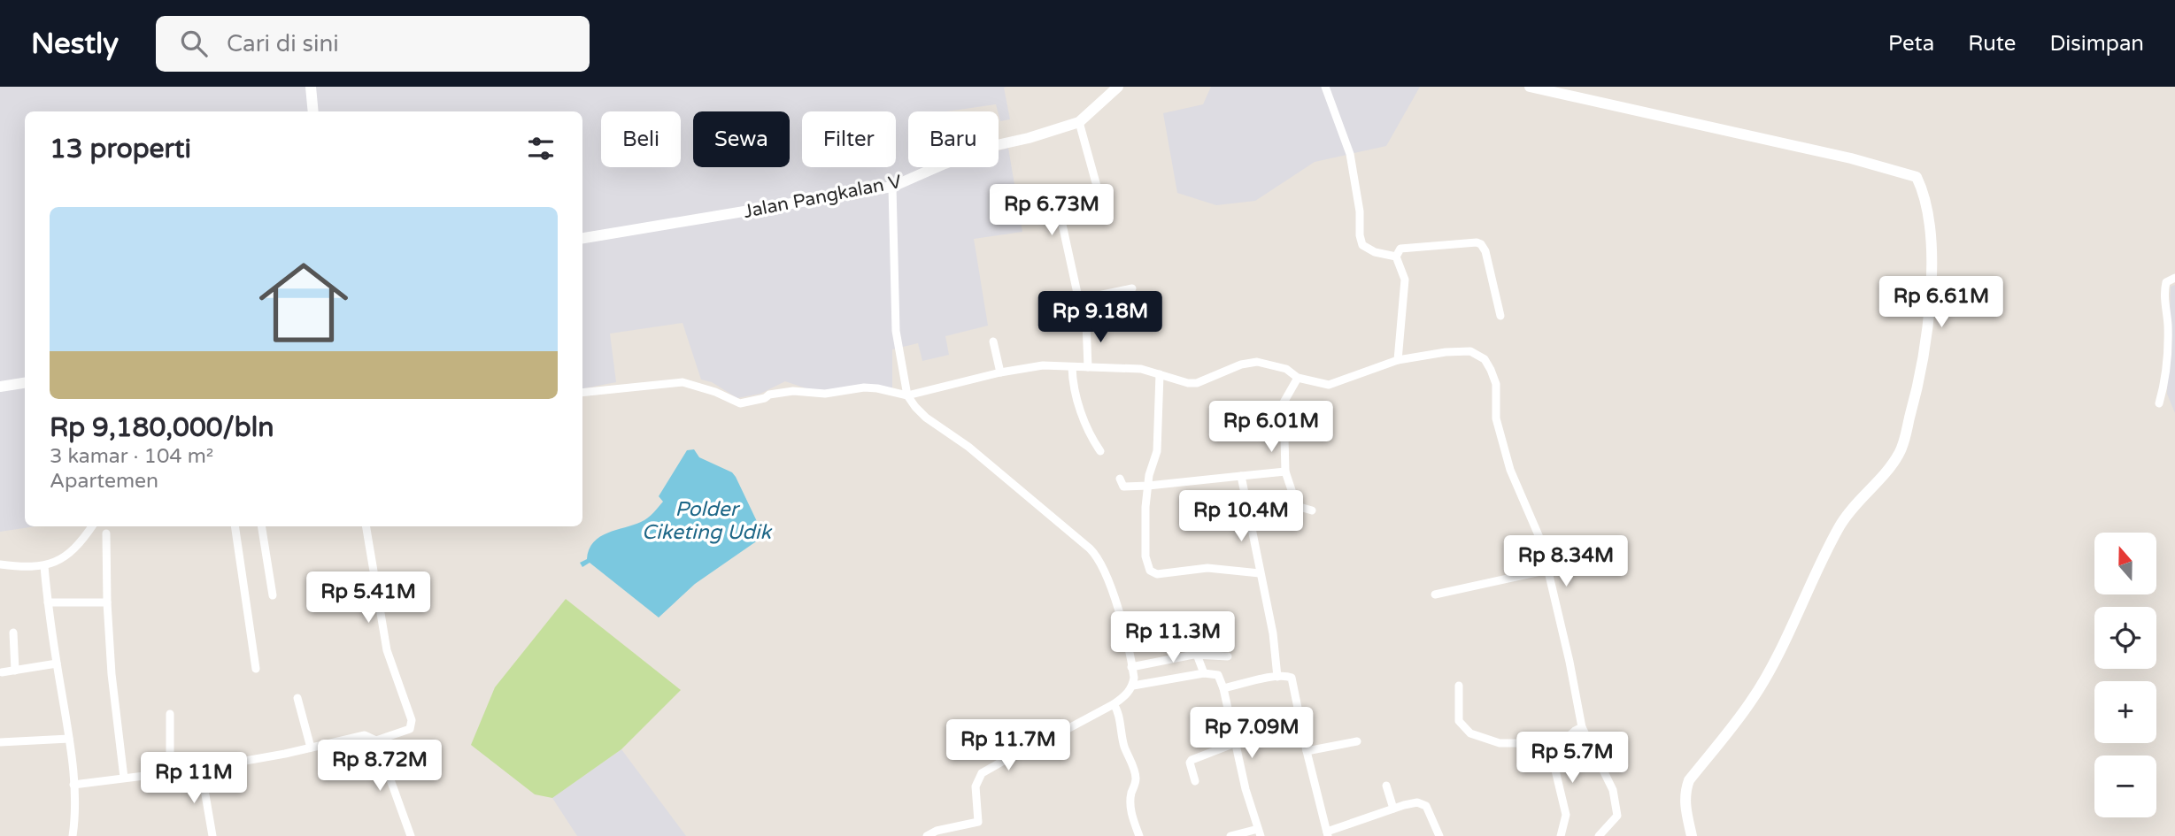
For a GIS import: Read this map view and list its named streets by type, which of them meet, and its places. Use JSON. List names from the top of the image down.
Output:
{
  "streets": {
    "street": ["Jalan Pangkalan V"]
  },
  "water": ["Polder Ciketing Udik"],
  "north": "top",
  "page": {
    "header": "Nestly",
    "search": "Cari di sini",
    "nav": ["Peta", "Rute", "Disimpan"],
    "chip": [
      "Beli",
      "Sewa",
      "Filter",
      "Baru"
    ],
    "heading": "13 properti",
    "price": [
      "Rp 6.73M",
      "Rp 6.61M",
      "Rp 9.18M",
      "Rp 6.01M",
      "Rp 10.4M",
      "Rp 8.34M",
      "Rp 5.41M",
      "Rp 11.3M",
      "Rp 7.09M",
      "Rp 11.7M",
      "Rp 5.7M",
      "Rp 8.72M",
      "Rp 11M"
    ],
    "list": [
      {
        "name": "Rp 9,180,000/bln",
        "note": "3 kamar · 104 m² · Apartemen"
      }
    ],
    "map_buttons": ["+", "−"]
  }
}
